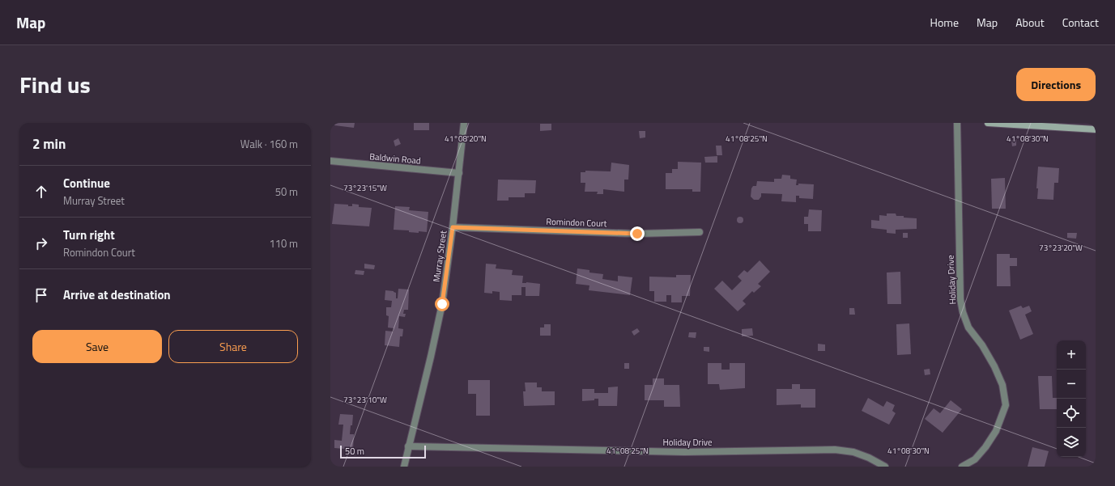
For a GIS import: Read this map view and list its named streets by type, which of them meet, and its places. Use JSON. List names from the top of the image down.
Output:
{
  "streets": {
    "street": [
      "Baldwin Road",
      "Romindon Court",
      "Murray Street",
      "Holiday Drive"
    ]
  },
  "crossings": [
    ["Baldwin Road", "Murray Street"],
    ["Romindon Court", "Murray Street"],
    ["Murray Street", "Holiday Drive"]
  ],
  "scale_bar": "50 m",
  "page": {
    "header": "Map",
    "nav": [
      "Home",
      "Map",
      "About",
      "Contact"
    ],
    "title": "Find us",
    "buttons": [
      "Directions",
      ["Save", "Share"]
    ],
    "heading": ["2 min", "Walk · 160 m"],
    "list": [
      ["Continue", "Murray Street", "50 m"],
      ["Turn right", "Romindon Court", "110 m"],
      "Arrive at destination"
    ],
    "map_buttons": ["+", "−"],
    "scale": "50 m"
  },
  "coordinates": [
    "41°08'20\"N",
    "41°08'25\"N",
    "41°08'30\"N",
    "73°23'15\"W",
    "73°23'20\"W",
    "73°23'10\"W"
  ]
}
